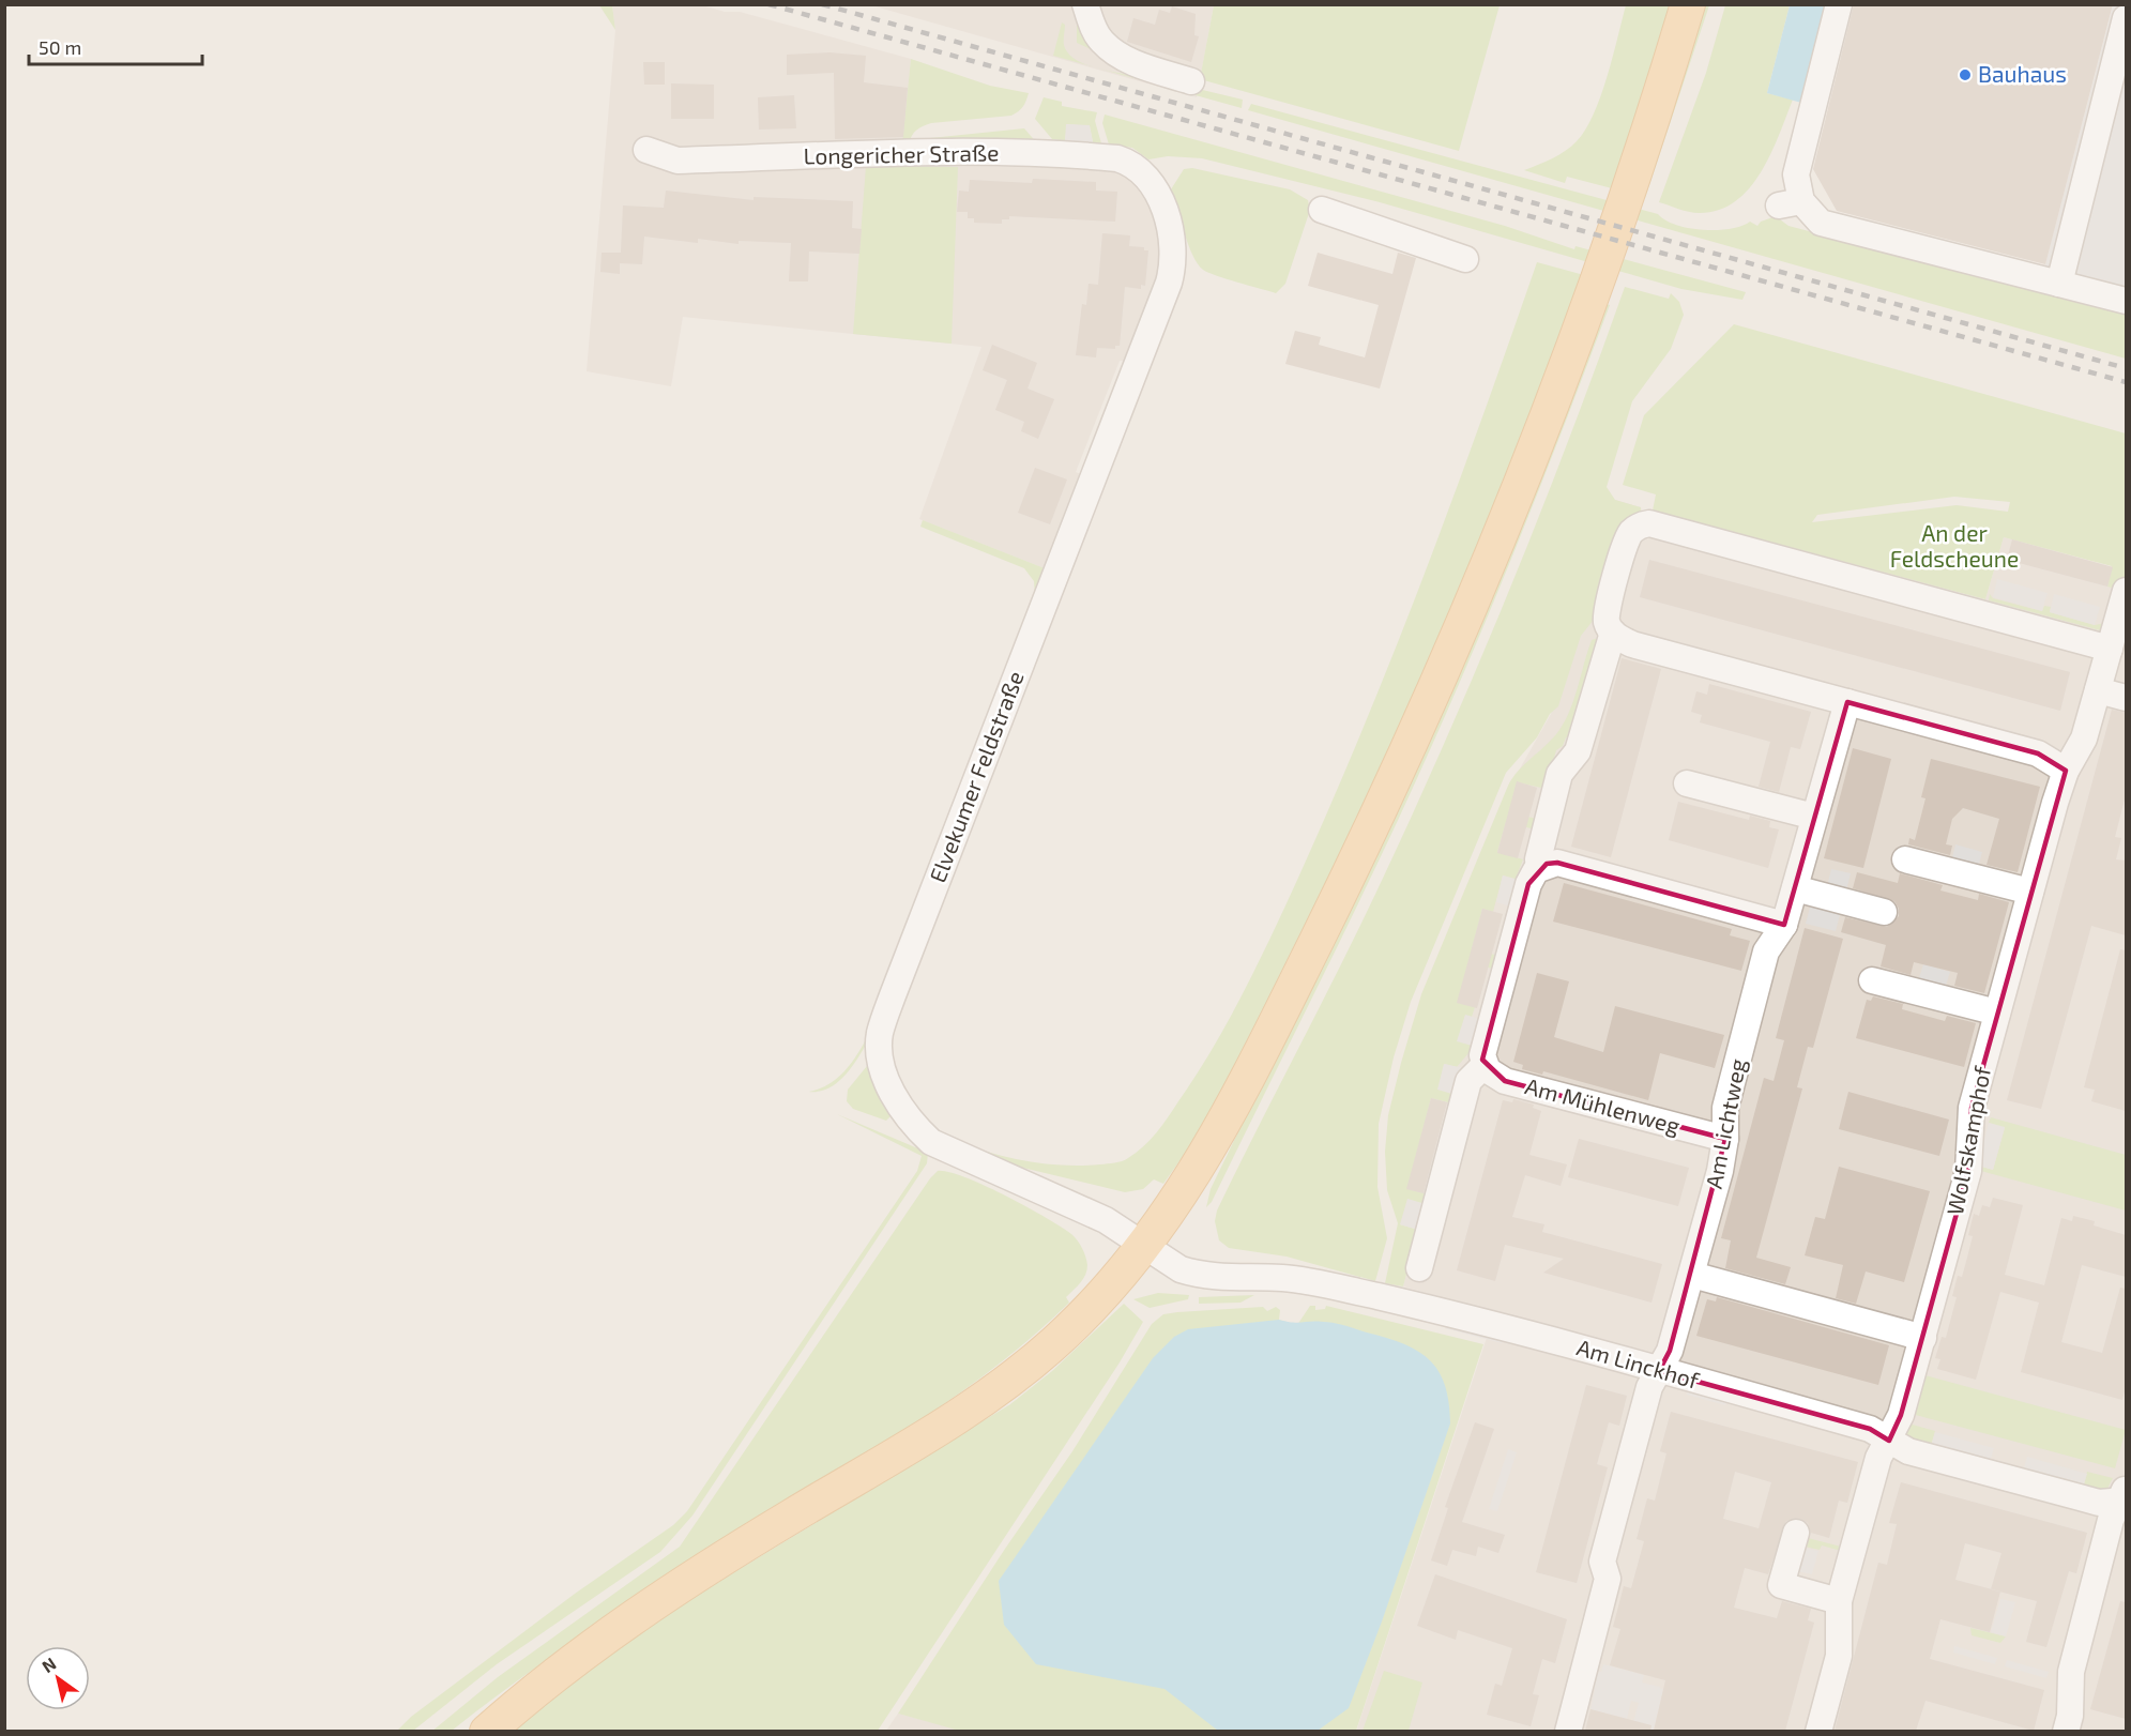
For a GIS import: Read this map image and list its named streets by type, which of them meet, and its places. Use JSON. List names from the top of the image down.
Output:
{
  "streets": {
    "street": [
      "Longericher Straße",
      "Elvekumer Feldstraße",
      "Am Mühlenweg",
      "Am Lichtweg",
      "Wolfskamphof",
      "Am Linckhof"
    ]
  },
  "crossings": [
    ["Longericher Straße", "Elvekumer Feldstraße"],
    ["Elvekumer Feldstraße", "Am Linckhof"],
    ["Am Mühlenweg", "Am Lichtweg"],
    ["Am Lichtweg", "Am Linckhof"],
    ["Wolfskamphof", "Am Linckhof"]
  ],
  "parks": ["An der Feldscheune"],
  "places": ["Bauhaus"],
  "scale_bar": "50 m",
  "north": "top left"
}
